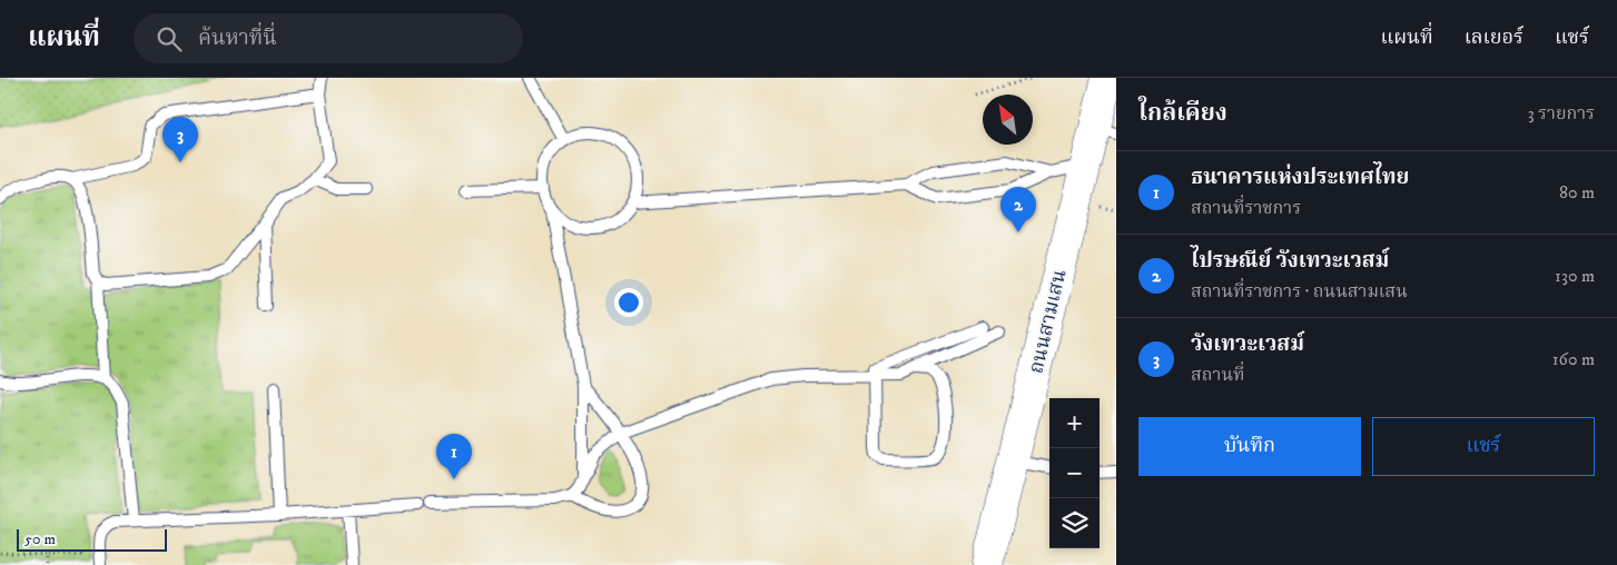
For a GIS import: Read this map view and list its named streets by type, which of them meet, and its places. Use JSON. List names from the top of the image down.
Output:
{
  "streets": {
    "main road": ["ถนนสามเสน"]
  },
  "scale_bar": "50 m",
  "north": "top left",
  "page": {
    "header": "แผนที่",
    "search": "ค้นหาที่นี่",
    "nav": ["แผนที่", "เลเยอร์", "แชร์"],
    "heading": ["ใกล้เคียง", "3 รายการ"],
    "pins": ["3", "2", "1"],
    "list": [
      {
        "mark": "1",
        "name": "ธนาคารแห่งประเทศไทย",
        "note": "สถานที่ราชการ",
        "value": "80 m"
      },
      {
        "mark": "2",
        "name": "ไปรษณีย์ วังเทวะเวสม์",
        "note": "สถานที่ราชการ · ถนนสามเสน",
        "value": "130 m"
      },
      {
        "mark": "3",
        "name": "วังเทวะเวสม์",
        "note": "สถานที่",
        "value": "160 m"
      }
    ],
    "map_buttons": ["+", "−"],
    "buttons": ["บันทึก", "แชร์"],
    "scale": "50 m"
  }
}
